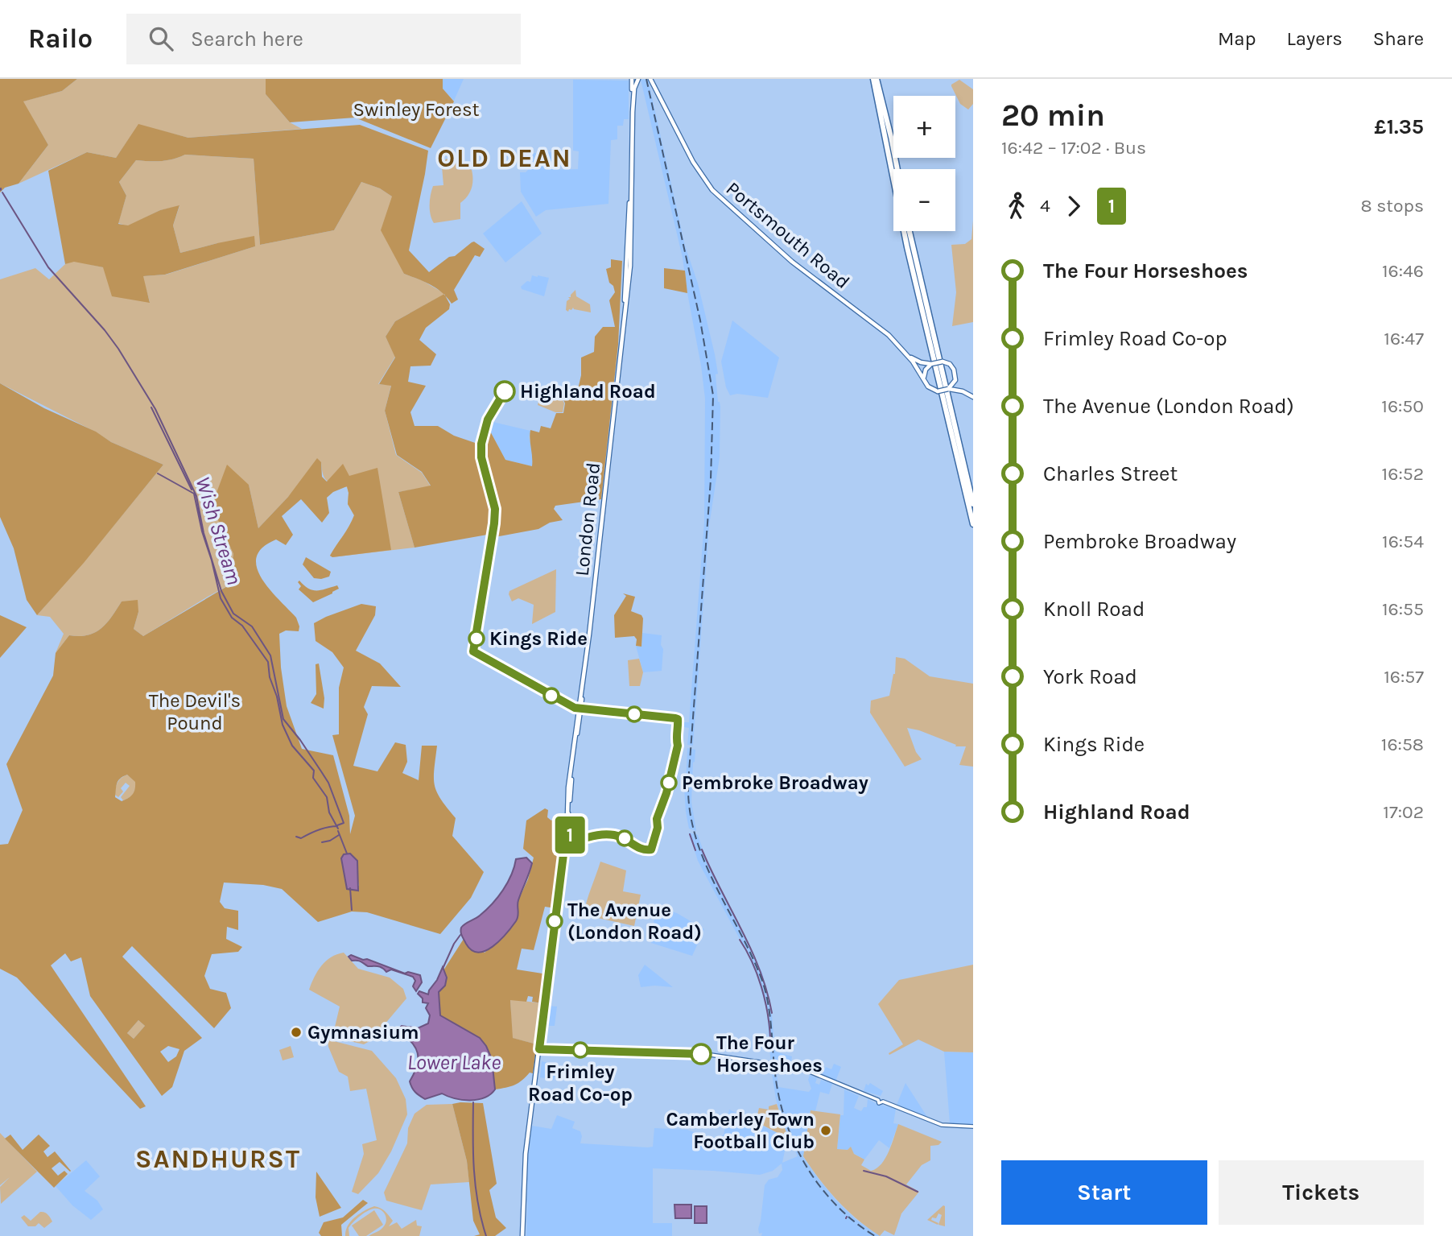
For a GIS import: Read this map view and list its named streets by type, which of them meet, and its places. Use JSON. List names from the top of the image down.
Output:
{
  "streets": {
    "main road": ["Portsmouth Road", "London Road"]
  },
  "districts": ["OLD DEAN", "SANDHURST"],
  "water": ["Wish Stream", "Lower Lake"],
  "parks": ["Swinley Forest", "The Devil's Pound"],
  "places": [
    "Highland Road",
    "Kings Ride",
    "Pembroke Broadway",
    "The Avenue (London Road)",
    "Gymnasium",
    "Frimley Road Co-op",
    "The Four Horseshoes",
    "Camberley Town Football Club"
  ],
  "lines": ["bus line 1"],
  "page": {
    "header": "Railo",
    "search": "Search here",
    "nav": ["Map", "Layers", "Share"],
    "on_map": "1",
    "heading": ["20 min", "16:42 – 17:02 · Bus", "£1.35"],
    "map_buttons": ["+", "−"],
    "legs": ["4", "1", "8 stops"],
    "list": [
      {
        "name": "The Four Horseshoes",
        "value": "16:46"
      },
      {
        "name": "Frimley Road Co-op",
        "value": "16:47"
      },
      {
        "name": "The Avenue (London Road)",
        "value": "16:50"
      },
      {
        "name": "Charles Street",
        "value": "16:52"
      },
      {
        "name": "Pembroke Broadway",
        "value": "16:54"
      },
      {
        "name": "Knoll Road",
        "value": "16:55"
      },
      {
        "name": "York Road",
        "value": "16:57"
      },
      {
        "name": "Kings Ride",
        "value": "16:58"
      },
      {
        "name": "Highland Road",
        "value": "17:02"
      }
    ],
    "buttons": ["Start", "Tickets"]
  }
}
